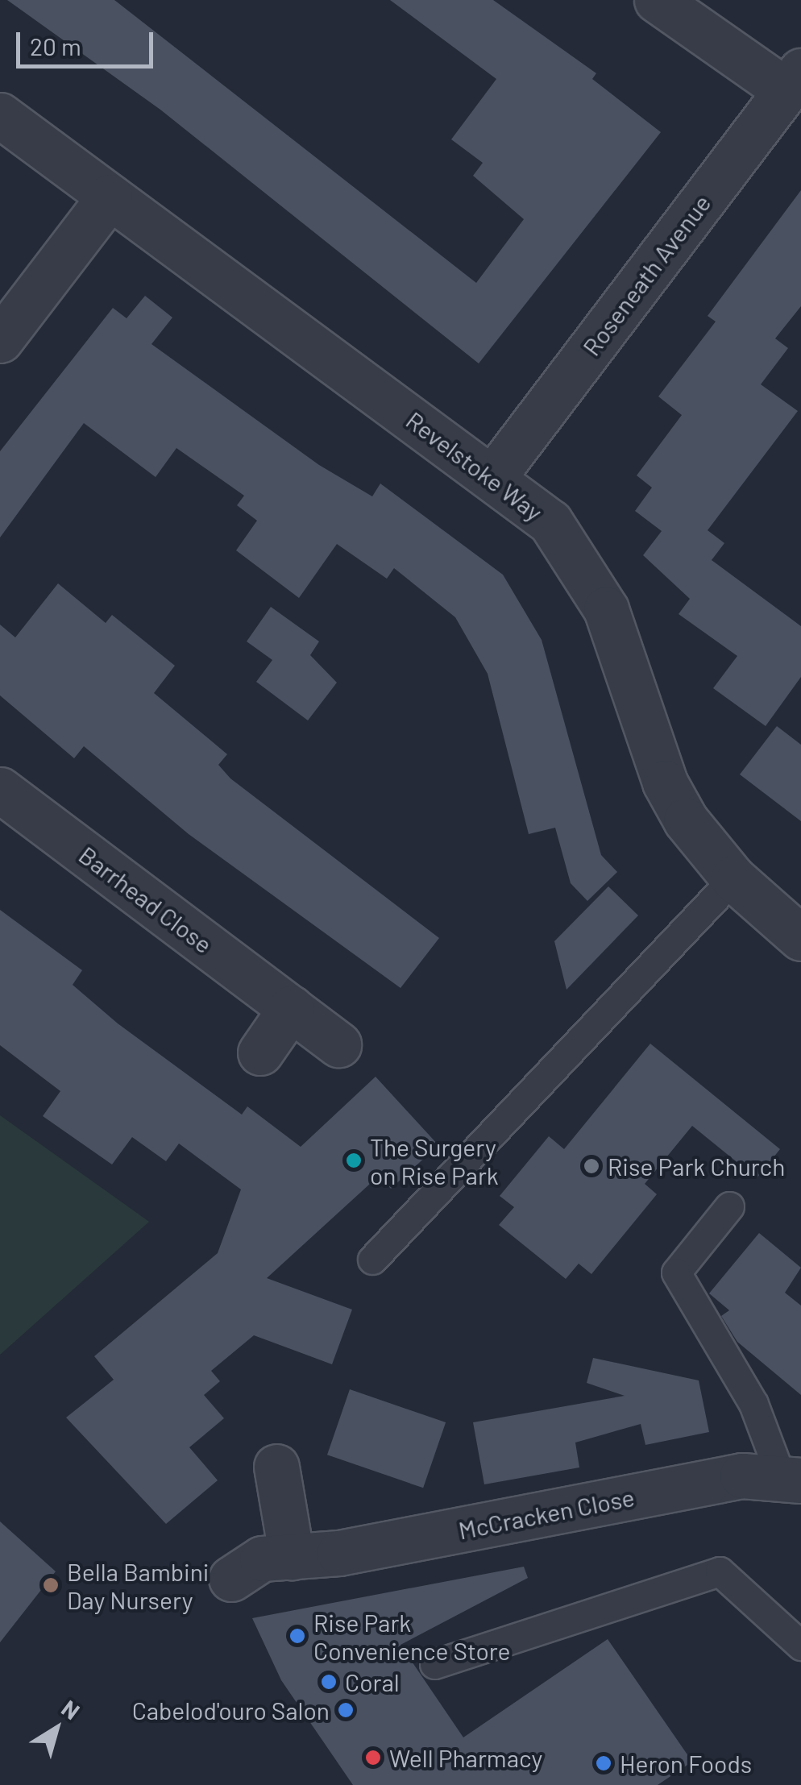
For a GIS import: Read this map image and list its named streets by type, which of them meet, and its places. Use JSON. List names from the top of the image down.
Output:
{
  "streets": {
    "street": [
      "Roseneath Avenue",
      "Revelstoke Way",
      "Barrhead Close",
      "McCracken Close"
    ]
  },
  "crossings": [
    ["Roseneath Avenue", "Revelstoke Way"]
  ],
  "places": [
    "The Surgery on Rise Park",
    "Rise Park Church",
    "Bella Bambini Day Nursery",
    "Rise Park Convenience Store",
    "Coral",
    "Cabelod'ouro Salon",
    "Well Pharmacy",
    "Heron Foods"
  ],
  "scale_bar": "20 m",
  "north": "top right"
}
